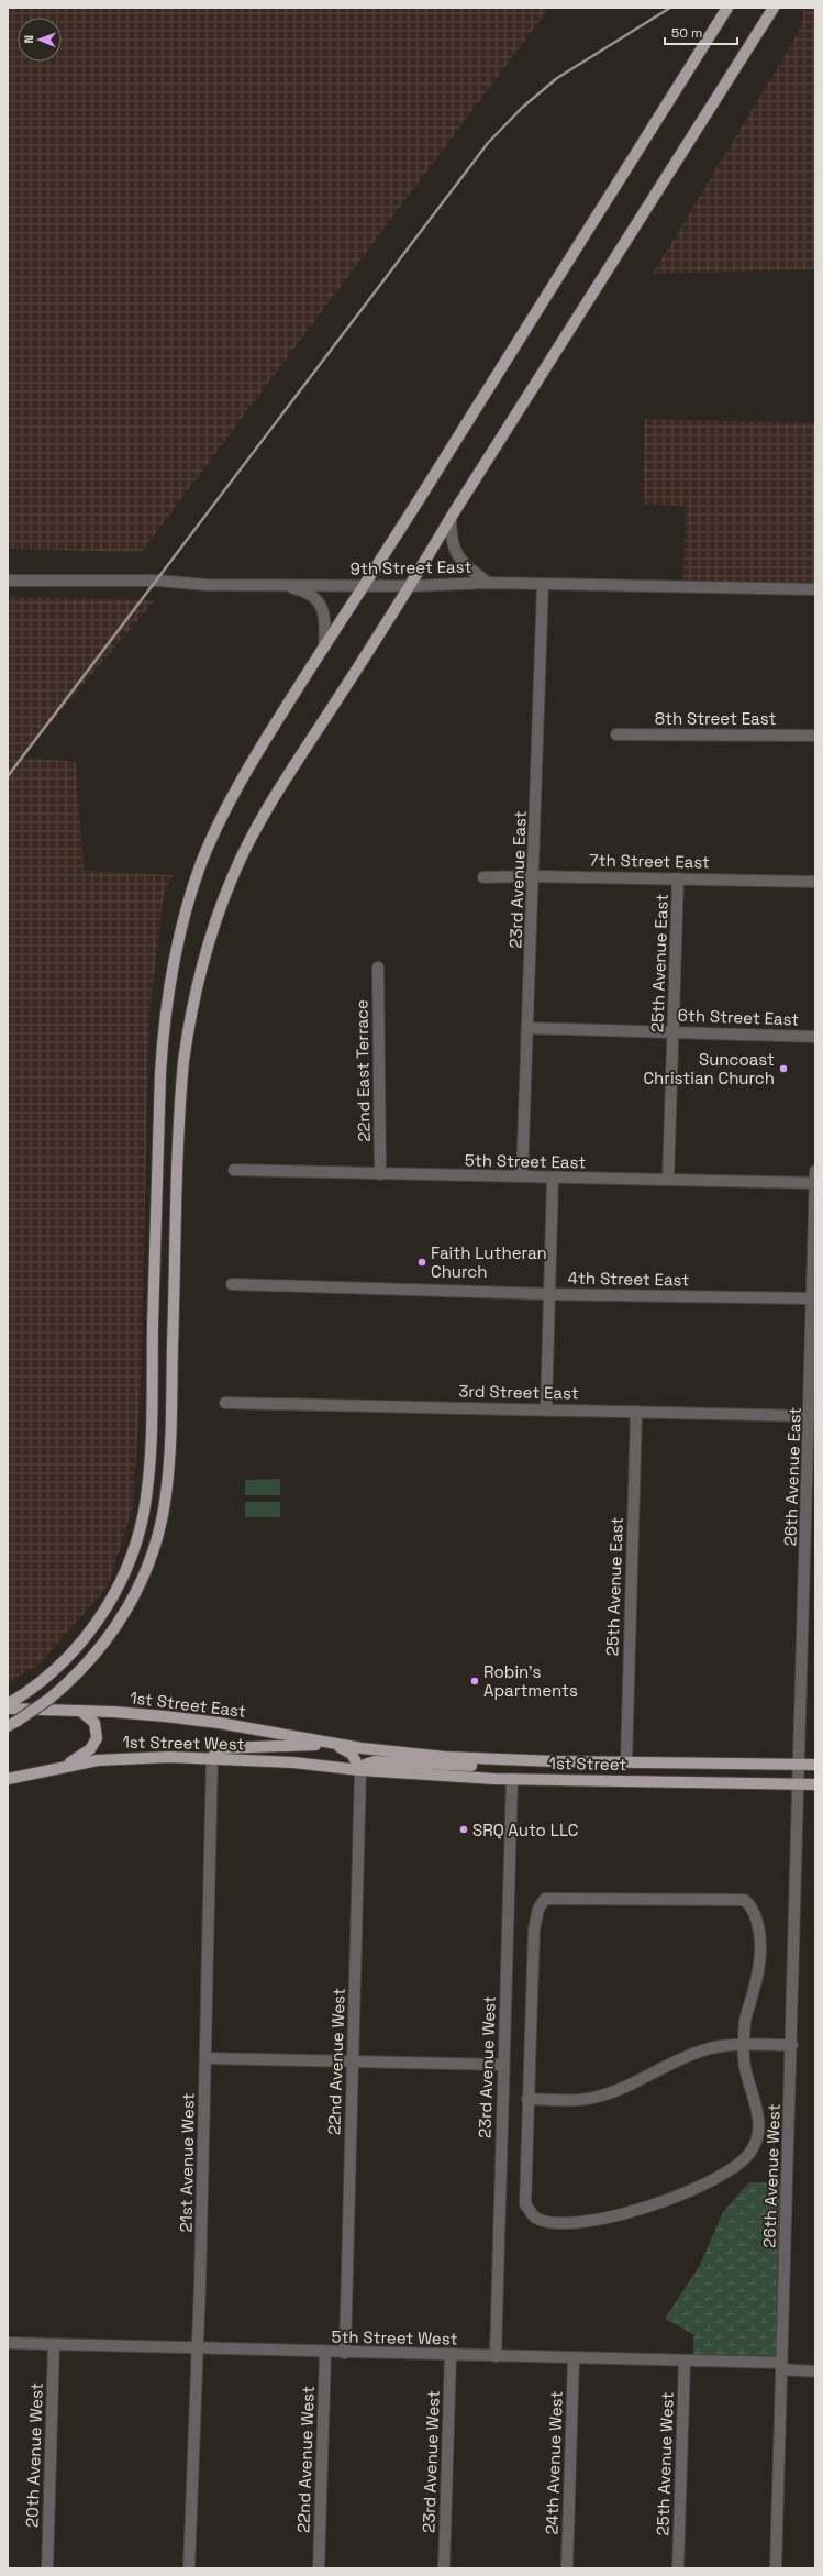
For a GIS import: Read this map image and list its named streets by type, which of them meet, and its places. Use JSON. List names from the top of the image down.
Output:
{
  "streets": {
    "main road": ["1st Street East", "1st Street West", "1st Street"],
    "street": [
      "9th Street East",
      "8th Street East",
      "7th Street East",
      "23rd Avenue East",
      "25th Avenue East",
      "6th Street East",
      "22nd East Terrace",
      "5th Street East",
      "4th Street East",
      "3rd Street East",
      "26th Avenue East",
      "22nd Avenue West",
      "23rd Avenue West",
      "21st Avenue West",
      "26th Avenue West",
      "5th Street West",
      "20th Avenue West",
      "24th Avenue West",
      "25th Avenue West"
    ]
  },
  "crossings": [
    ["9th Street East", "23rd Avenue East"],
    ["7th Street East", "23rd Avenue East"],
    ["7th Street East", "25th Avenue East"],
    ["23rd Avenue East", "6th Street East"],
    ["23rd Avenue East", "5th Street East"],
    ["25th Avenue East", "6th Street East"],
    ["25th Avenue East", "5th Street East"],
    ["25th Avenue East", "3rd Street East"],
    ["25th Avenue East", "1st Street"],
    ["22nd East Terrace", "5th Street East"],
    ["5th Street East", "26th Avenue East"],
    ["4th Street East", "26th Avenue East"],
    ["3rd Street East", "26th Avenue East"],
    ["26th Avenue East", "1st Street"],
    ["26th Avenue East", "26th Avenue West"],
    ["1st Street East", "1st Street"],
    ["1st Street West", "1st Street"],
    ["1st Street West", "22nd Avenue West"],
    ["1st Street West", "21st Avenue West"],
    ["1st Street", "22nd Avenue West"],
    ["1st Street", "23rd Avenue West"],
    ["1st Street", "26th Avenue West"],
    ["22nd Avenue West", "5th Street West"],
    ["23rd Avenue West", "5th Street West"],
    ["21st Avenue West", "5th Street West"],
    ["26th Avenue West", "5th Street West"],
    ["5th Street West", "20th Avenue West"],
    ["5th Street West", "24th Avenue West"],
    ["5th Street West", "25th Avenue West"]
  ],
  "places": [
    "Suncoast Christian Church",
    "Faith Lutheran Church",
    "Robin's Apartments",
    "SRQ Auto LLC"
  ],
  "scale_bar": "50 m",
  "north": "left"
}
